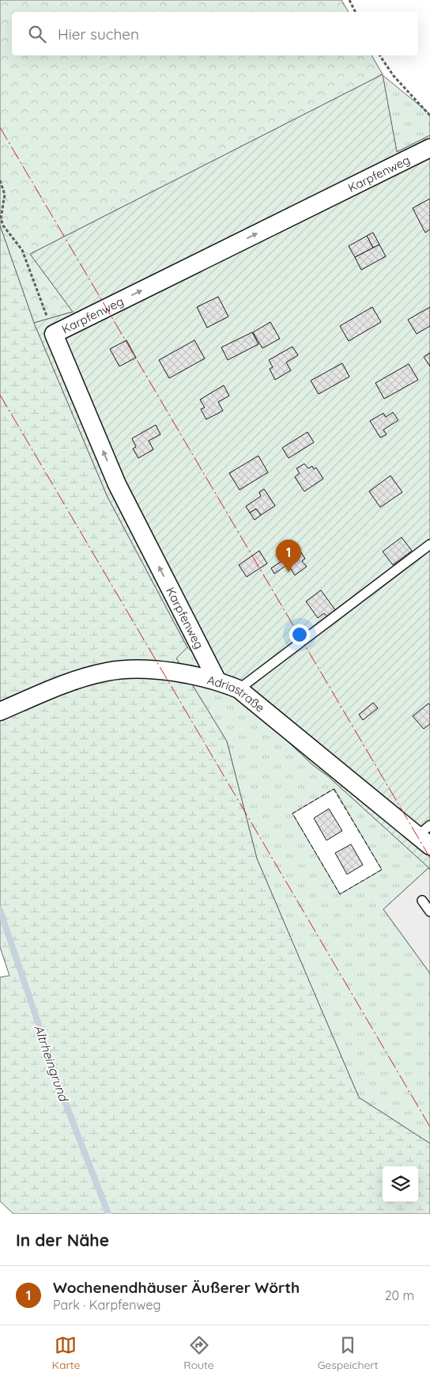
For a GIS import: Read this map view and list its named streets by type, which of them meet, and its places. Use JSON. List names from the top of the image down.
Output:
{
  "streets": {
    "street": ["Karpfenweg", "Adriastraße"]
  },
  "crossings": [
    ["Karpfenweg", "Adriastraße"]
  ],
  "water": ["Altrheingrund"],
  "page": {
    "search": "Hier suchen",
    "pins": "1",
    "heading": "In der Nähe",
    "list": [
      {
        "mark": "1",
        "name": "Wochenendhäuser Äußerer Wörth",
        "note": "Park · Karpfenweg",
        "value": "20 m"
      }
    ],
    "nav": ["Karte", "Route", "Gespeichert"]
  }
}
